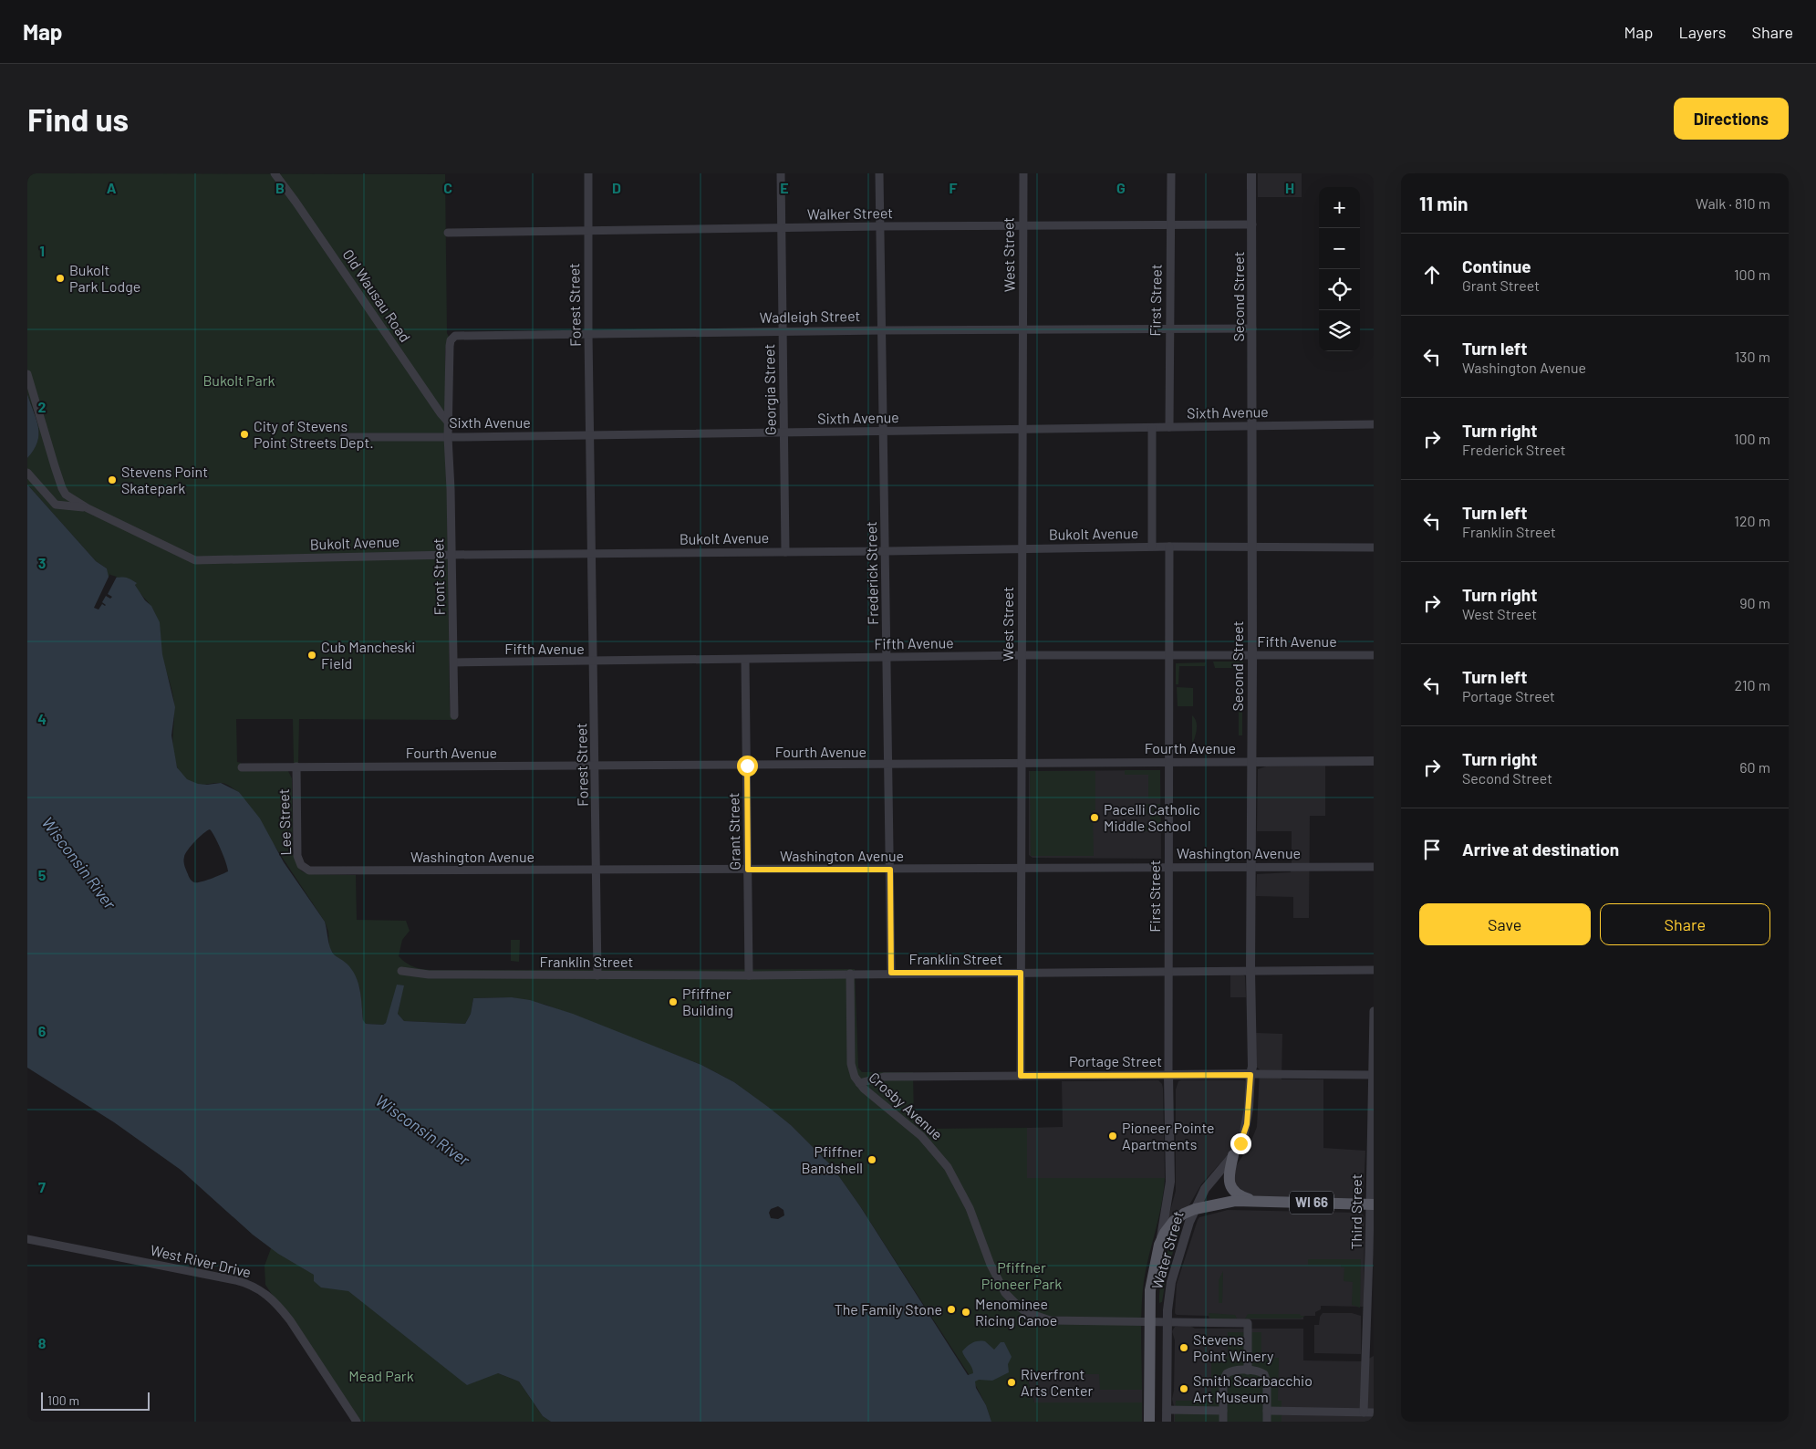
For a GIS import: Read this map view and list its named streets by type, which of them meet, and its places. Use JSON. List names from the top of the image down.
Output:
{
  "streets": {
    "main road": ["WI 66", "Water Street"],
    "street": [
      "Walker Street",
      "West Street",
      "Old Wausau Road",
      "Second Street",
      "First Street",
      "Forest Street",
      "Wadleigh Street",
      "Georgia Street",
      "Sixth Avenue",
      "Bukolt Avenue",
      "Frederick Street",
      "Front Street",
      "Fifth Avenue",
      "Fourth Avenue",
      "Lee Street",
      "Grant Street",
      "Washington Avenue",
      "Franklin Street",
      "Portage Street",
      "Crosby Avenue",
      "Third Street",
      "West River Drive"
    ]
  },
  "crossings": [
    ["Walker Street", "West Street"],
    ["Walker Street", "Second Street"],
    ["Walker Street", "First Street"],
    ["Walker Street", "Forest Street"],
    ["Walker Street", "Georgia Street"],
    ["Walker Street", "Frederick Street"],
    ["West Street", "Wadleigh Street"],
    ["West Street", "Sixth Avenue"],
    ["West Street", "Bukolt Avenue"],
    ["West Street", "Fifth Avenue"],
    ["West Street", "Fourth Avenue"],
    ["West Street", "Washington Avenue"],
    ["West Street", "Franklin Street"],
    ["West Street", "Portage Street"],
    ["Old Wausau Road", "Wadleigh Street"],
    ["Second Street", "Wadleigh Street"],
    ["Second Street", "Sixth Avenue"],
    ["Second Street", "Bukolt Avenue"],
    ["Second Street", "Fifth Avenue"],
    ["Second Street", "Fourth Avenue"],
    ["Second Street", "Washington Avenue"],
    ["Second Street", "Franklin Street"],
    ["Second Street", "Portage Street"],
    ["Second Street", "Water Street"],
    ["First Street", "Wadleigh Street"],
    ["First Street", "Sixth Avenue"],
    ["First Street", "Bukolt Avenue"],
    ["First Street", "Fifth Avenue"],
    ["First Street", "Fourth Avenue"],
    ["First Street", "Washington Avenue"],
    ["First Street", "Franklin Street"],
    ["First Street", "Portage Street"],
    ["First Street", "WI 66"],
    ["First Street", "Water Street"],
    ["Forest Street", "Wadleigh Street"],
    ["Forest Street", "Sixth Avenue"],
    ["Forest Street", "Bukolt Avenue"],
    ["Forest Street", "Fifth Avenue"],
    ["Forest Street", "Fourth Avenue"],
    ["Forest Street", "Washington Avenue"],
    ["Forest Street", "Franklin Street"],
    ["Wadleigh Street", "Georgia Street"],
    ["Wadleigh Street", "Frederick Street"],
    ["Georgia Street", "Sixth Avenue"],
    ["Georgia Street", "Bukolt Avenue"],
    ["Sixth Avenue", "Frederick Street"],
    ["Sixth Avenue", "Front Street"],
    ["Bukolt Avenue", "Frederick Street"],
    ["Bukolt Avenue", "Front Street"],
    ["Frederick Street", "Fifth Avenue"],
    ["Frederick Street", "Fourth Avenue"],
    ["Frederick Street", "Washington Avenue"],
    ["Frederick Street", "Franklin Street"],
    ["Front Street", "Fifth Avenue"],
    ["Fifth Avenue", "Grant Street"],
    ["Fourth Avenue", "Lee Street"],
    ["Fourth Avenue", "Grant Street"],
    ["Lee Street", "Washington Avenue"],
    ["Grant Street", "Washington Avenue"],
    ["Grant Street", "Franklin Street"],
    ["Franklin Street", "Crosby Avenue"],
    ["Portage Street", "Crosby Avenue"],
    ["Portage Street", "Third Street"],
    ["Crosby Avenue", "Water Street"],
    ["WI 66", "Third Street"],
    ["WI 66", "Water Street"]
  ],
  "water": ["Wisconsin River"],
  "parks": ["Bukolt Park", "Pfiffner Pioneer Park", "Mead Park"],
  "places": [
    "Bukolt Park Lodge",
    "City of Stevens Point Streets Dept.",
    "Stevens Point Skatepark",
    "Cub Mancheski Field",
    "Pacelli Catholic Middle School",
    "Pfiffner Building",
    "Pioneer Pointe Apartments",
    "Pfiffner Bandshell",
    "The Family Stone",
    "Menominee Ricing Canoe",
    "Stevens Point Winery",
    "Riverfront Arts Center",
    "Smith Scarbacchio Art Museum"
  ],
  "scale_bar": "100 m",
  "page": {
    "header": "Map",
    "nav": ["Map", "Layers", "Share"],
    "buttons": [
      "Directions",
      ["Save", "Share"]
    ],
    "title": "Find us",
    "heading": ["11 min", "Walk · 810 m"],
    "map_buttons": ["+", "−"],
    "list": [
      ["Continue", "Grant Street", "100 m"],
      ["Turn left", "Washington Avenue", "130 m"],
      ["Turn right", "Frederick Street", "100 m"],
      ["Turn left", "Franklin Street", "120 m"],
      ["Turn right", "West Street", "90 m"],
      ["Turn left", "Portage Street", "210 m"],
      ["Turn right", "Second Street", "60 m"],
      "Arrive at destination"
    ],
    "scale": "100 m"
  },
  "grid": {
    "columns": [
      "A",
      "B",
      "C",
      "D",
      "E",
      "F",
      "G",
      "H"
    ],
    "rows": [
      "1",
      "2",
      "3",
      "4",
      "5",
      "6",
      "7",
      "8"
    ]
  }
}
